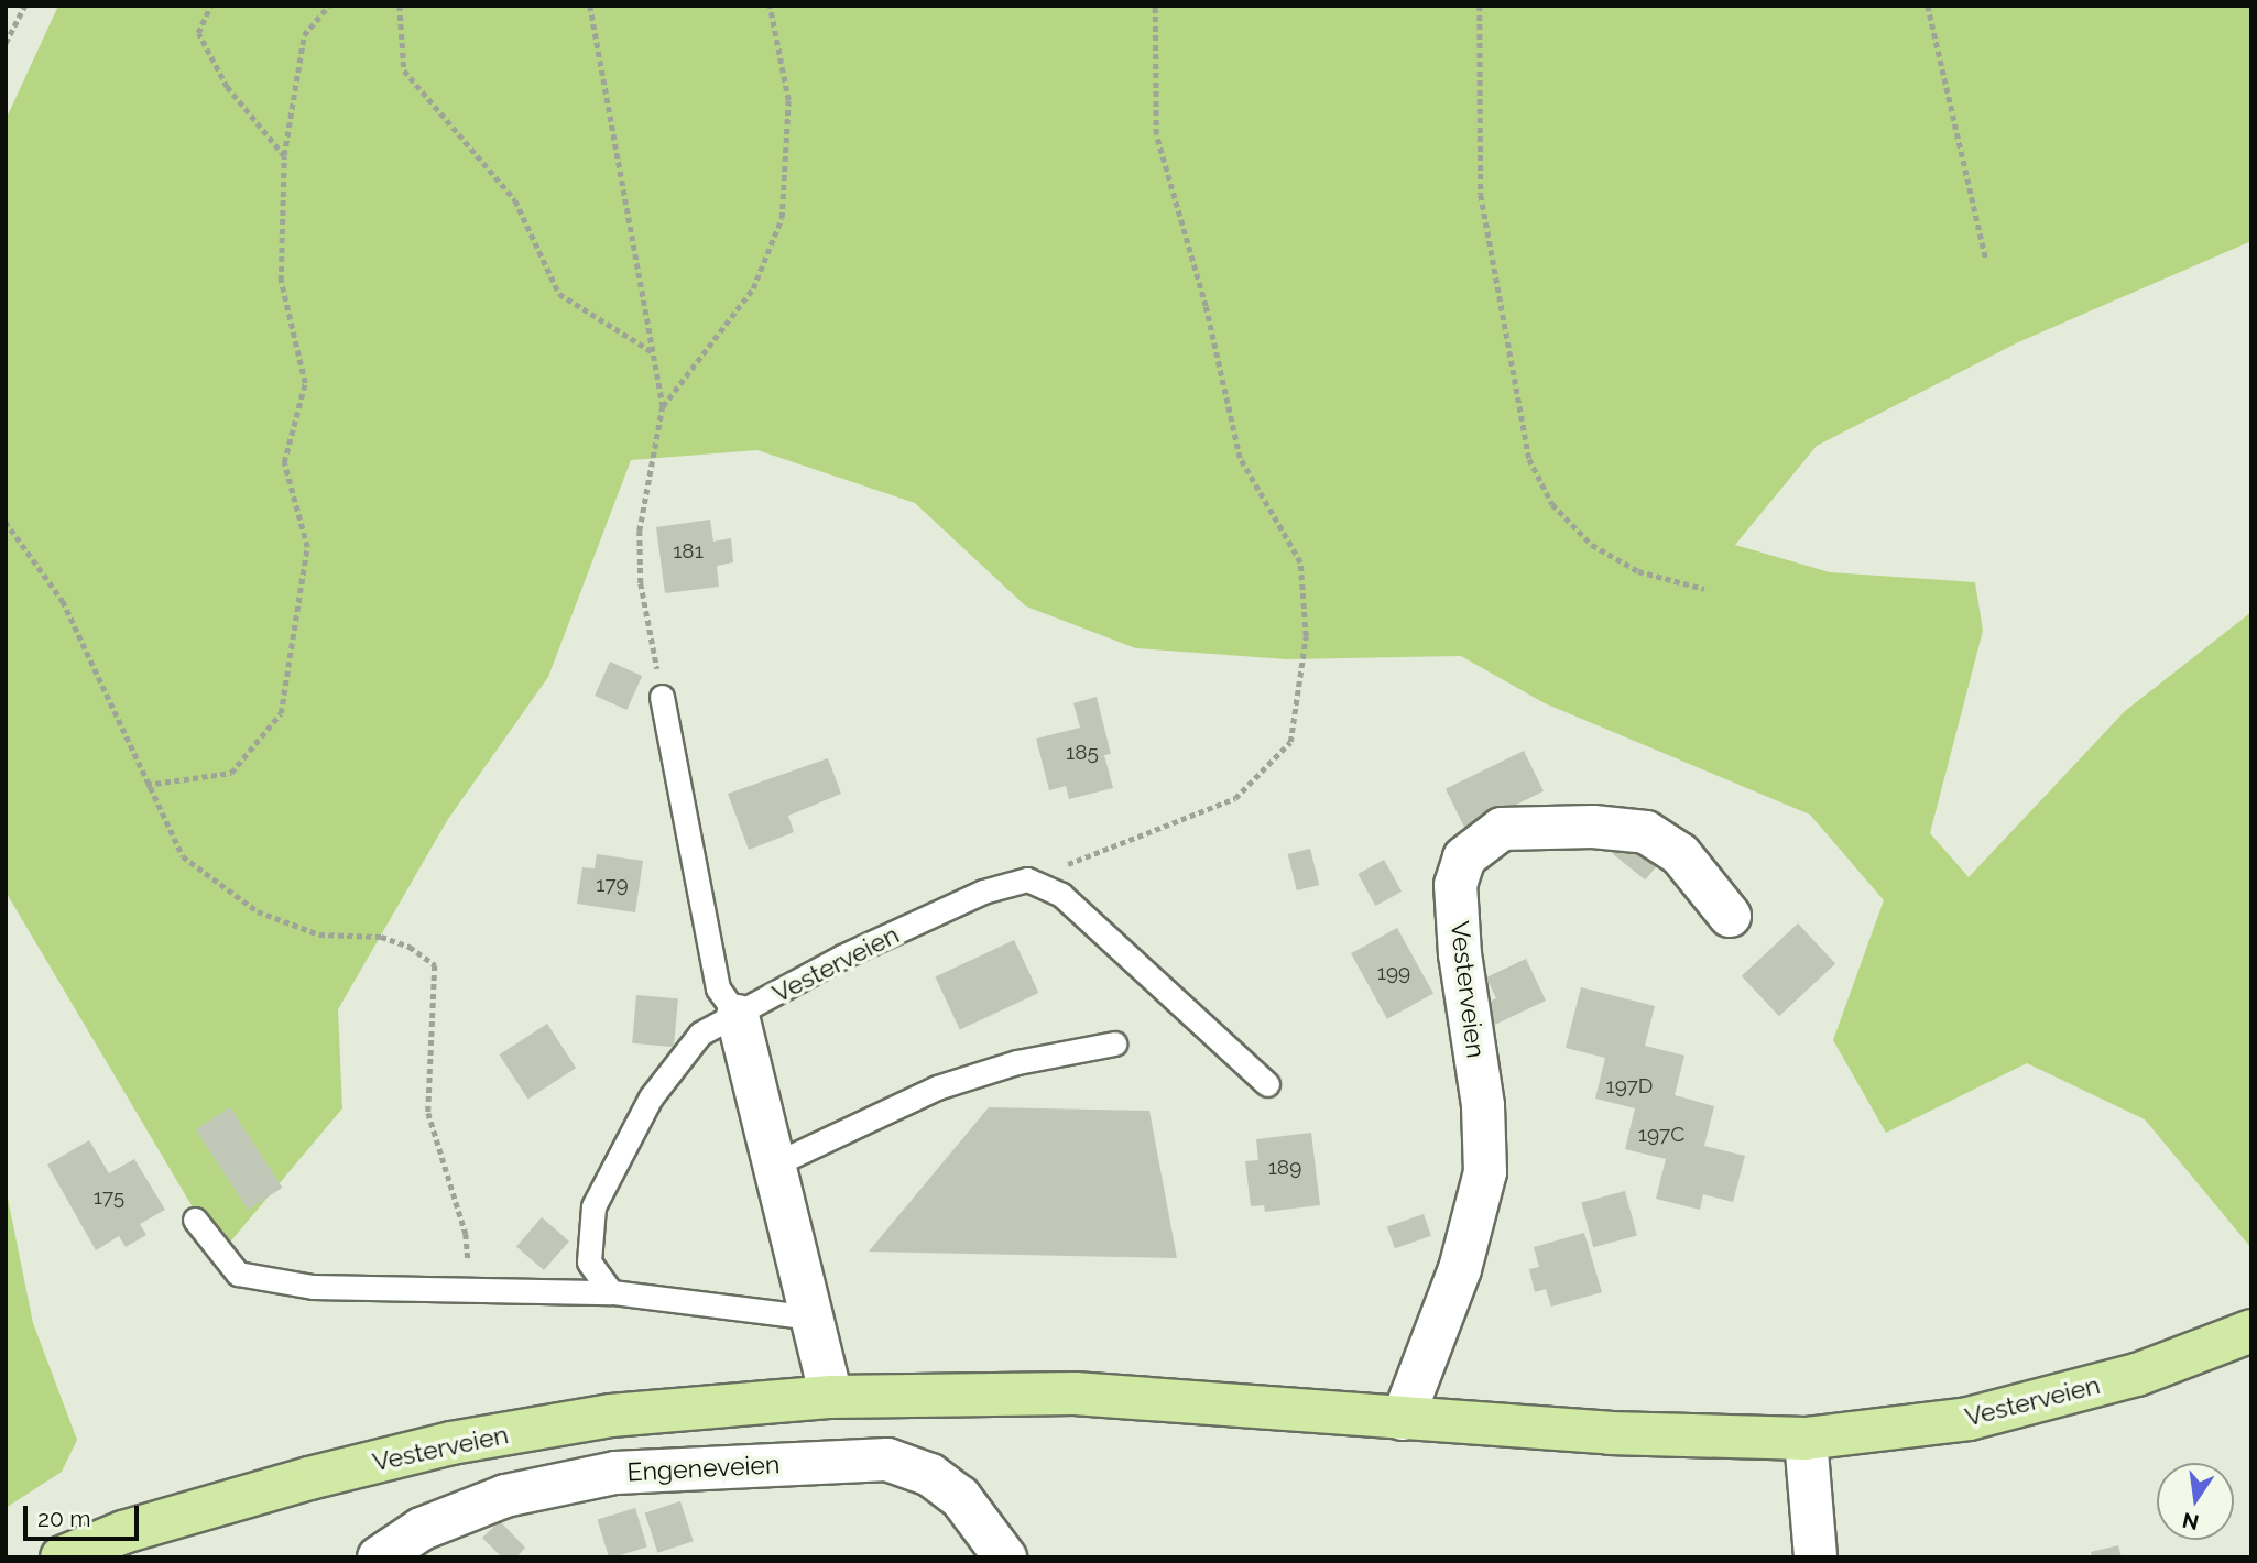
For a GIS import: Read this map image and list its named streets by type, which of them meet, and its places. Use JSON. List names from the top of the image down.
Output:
{
  "streets": {
    "main road": ["Vesterveien"],
    "street": ["Engeneveien"]
  },
  "house_numbers": [
    "181",
    "185",
    "179",
    "199",
    "197D",
    "197C",
    "189",
    "175"
  ],
  "scale_bar": "20 m",
  "north": "bottom"
}
